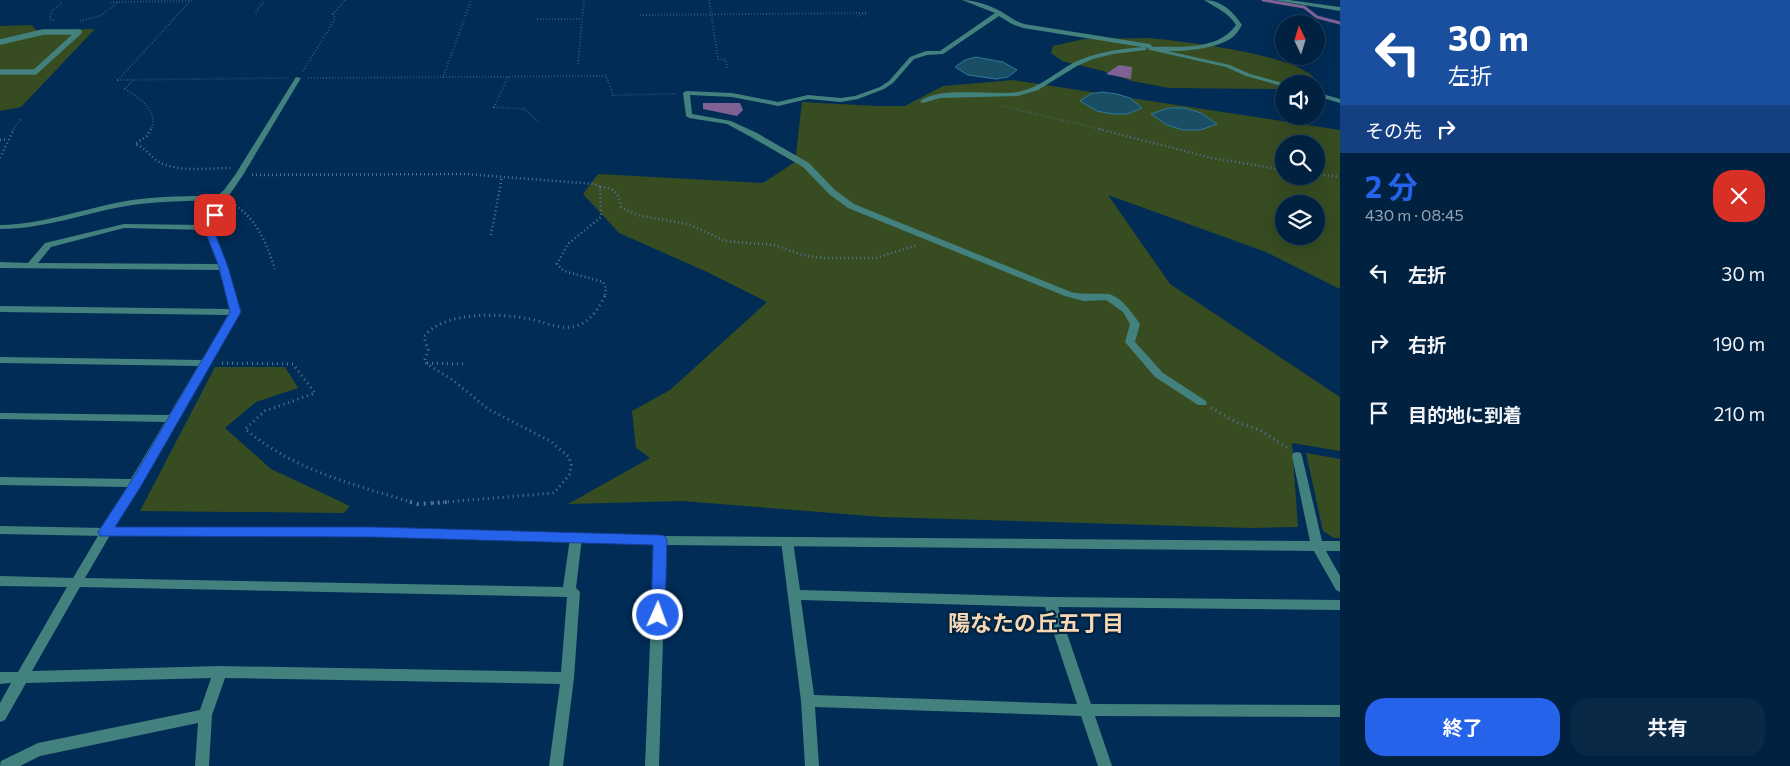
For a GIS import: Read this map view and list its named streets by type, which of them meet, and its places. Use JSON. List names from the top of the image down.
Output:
{
  "districts": ["陽なたの丘五丁目"],
  "north": "top",
  "page": {
    "turn": ["30 m", "左折"],
    "then": "その先",
    "heading": ["2 分", "430 m · 08:45"],
    "list": [
      {
        "name": "左折",
        "value": "30 m"
      },
      {
        "name": "右折",
        "value": "190 m"
      },
      {
        "name": "目的地に到着",
        "value": "210 m"
      }
    ],
    "buttons": ["終了", "共有"]
  }
}
